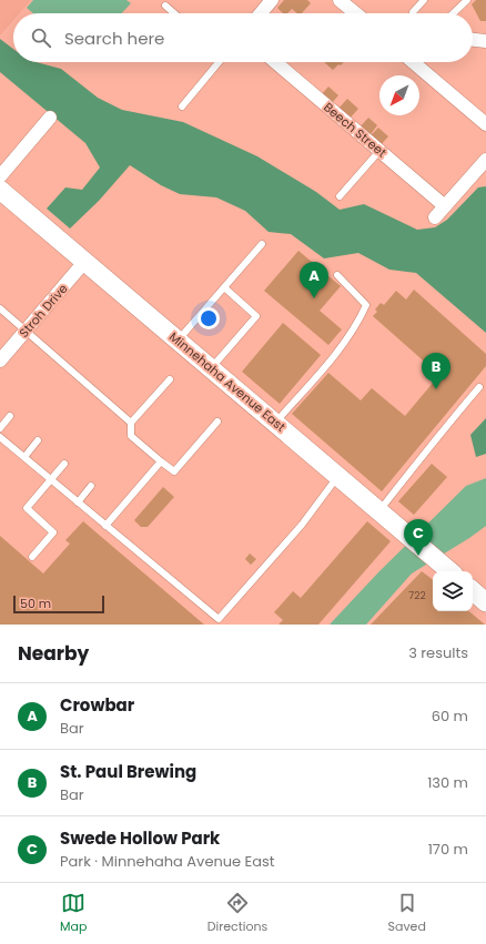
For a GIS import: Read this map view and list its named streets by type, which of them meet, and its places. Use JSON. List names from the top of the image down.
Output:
{
  "streets": {
    "street": ["Beech Street", "Stroh Drive", "Minnehaha Avenue East"]
  },
  "crossings": [
    ["Stroh Drive", "Minnehaha Avenue East"]
  ],
  "house_numbers": ["722"],
  "scale_bar": "50 m",
  "north": "bottom left",
  "page": {
    "search": "Search here",
    "pins": ["A", "B", "C"],
    "scale": "50 m",
    "heading": ["Nearby", "3 results"],
    "list": [
      {
        "mark": "A",
        "name": "Crowbar",
        "note": "Bar",
        "value": "60 m"
      },
      {
        "mark": "B",
        "name": "St. Paul Brewing",
        "note": "Bar",
        "value": "130 m"
      },
      {
        "mark": "C",
        "name": "Swede Hollow Park",
        "note": "Park · Minnehaha Avenue East",
        "value": "170 m"
      }
    ],
    "nav": ["Map", "Directions", "Saved"]
  }
}
